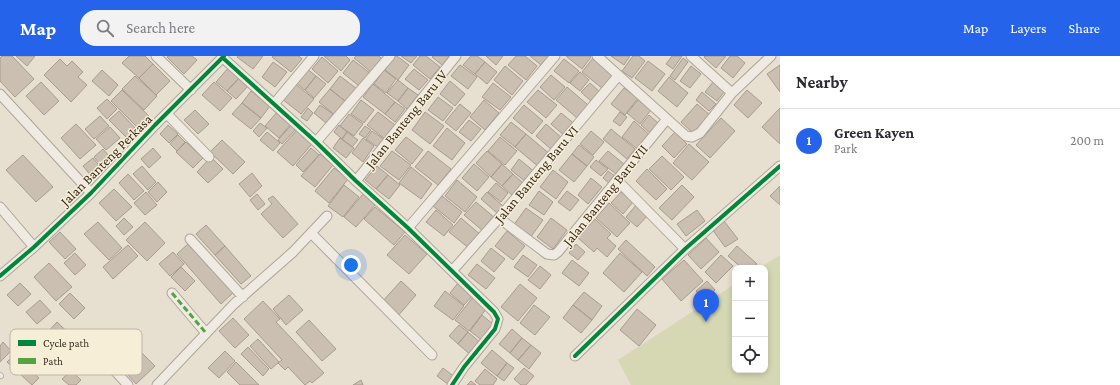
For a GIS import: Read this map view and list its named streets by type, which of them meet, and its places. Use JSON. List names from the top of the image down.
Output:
{
  "streets": {
    "street": [
      "Jalan Banteng Baru IV",
      "Jalan Banteng Perkasa",
      "Jalan Banteng Baru VI",
      "Jalan Banteng Baru VII"
    ]
  },
  "crossings": [
    ["Jalan Banteng Baru VI", "Jalan Banteng Baru VII"]
  ],
  "legend": ["Cycle path", "Path"],
  "page": {
    "header": "Map",
    "search": "Search here",
    "nav": ["Map", "Layers", "Share"],
    "heading": "Nearby",
    "list": [
      {
        "mark": "1",
        "name": "Green Kayen",
        "note": "Park",
        "value": "200 m"
      }
    ],
    "map_buttons": ["+", "−"],
    "pins": "1"
  }
}
